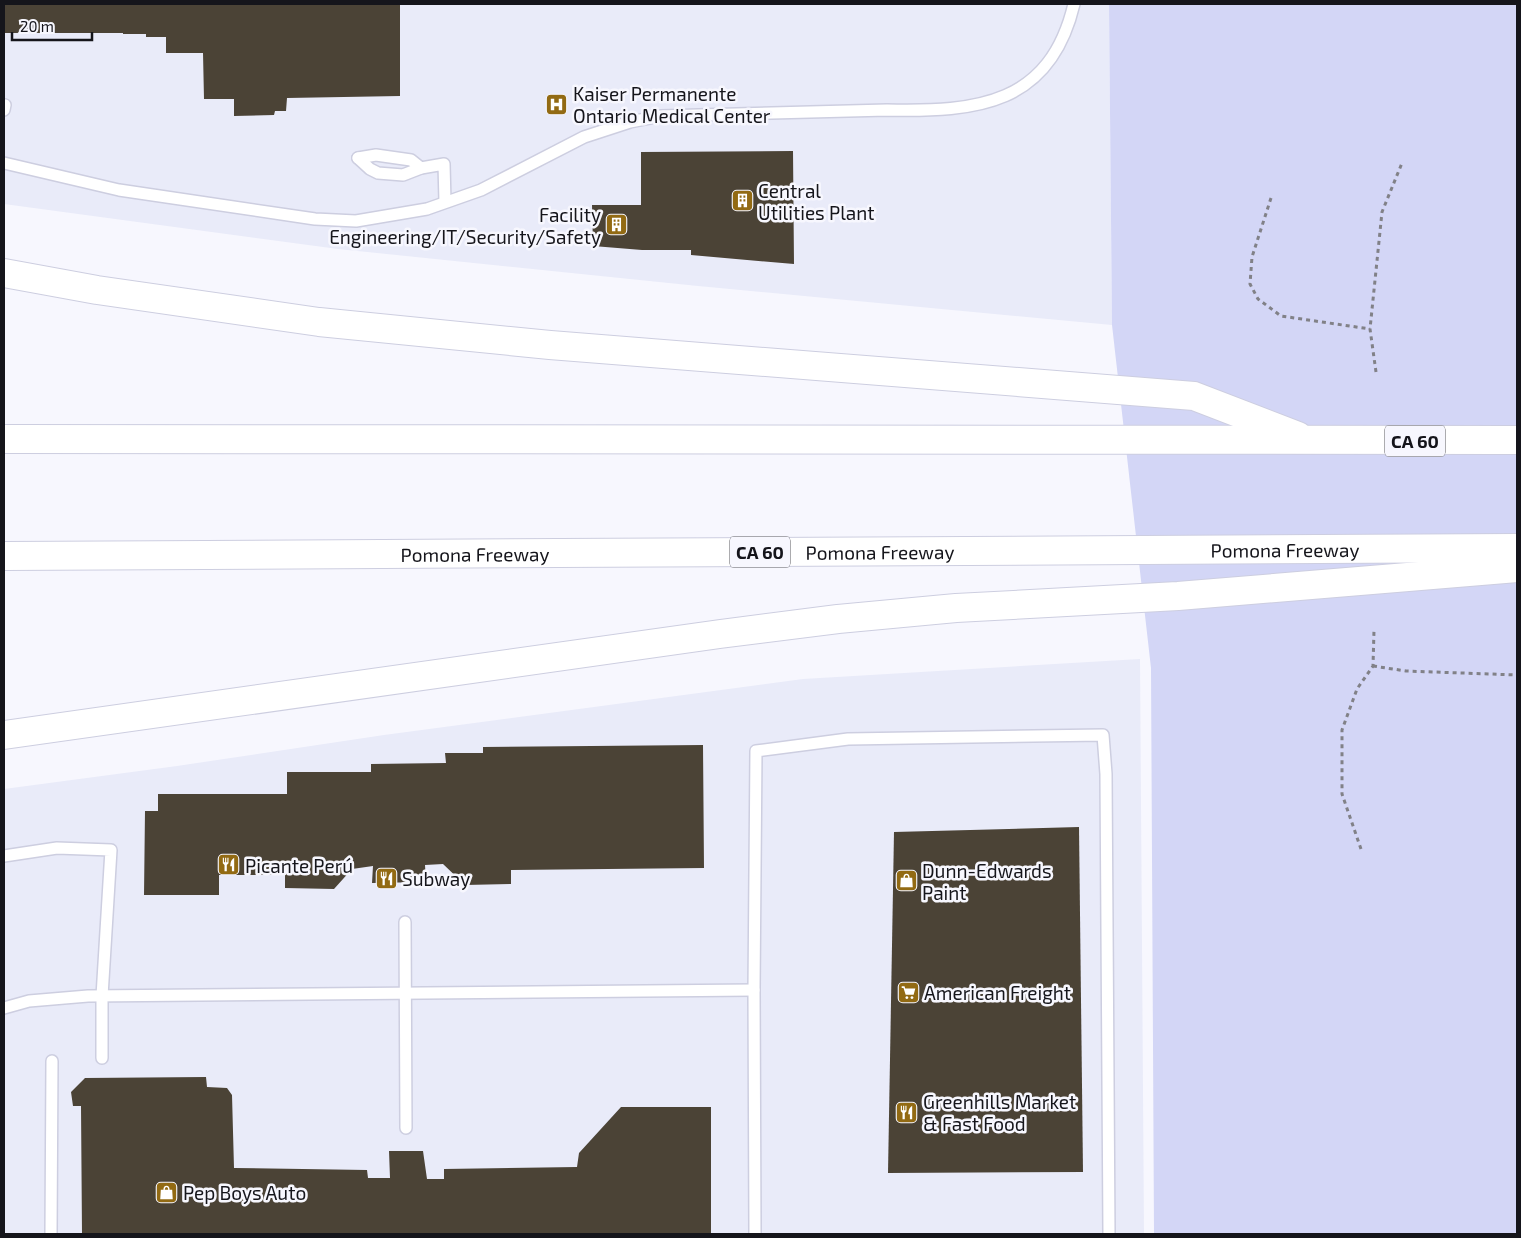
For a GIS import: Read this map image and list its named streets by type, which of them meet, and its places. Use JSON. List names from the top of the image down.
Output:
{
  "streets": {
    "highway": ["CA 60", "Pomona Freeway"]
  },
  "places": {
    "hospital": ["Kaiser Permanente Ontario Medical Center"],
    "building": ["Central Utilities Plant", "Facility Engineering/IT/Security/Safety"],
    "restaurant": ["Picante Perú", "Subway", "Greenhills Market & Fast Food"],
    "shop": ["Dunn-Edwards Paint", "Pep Boys Auto"],
    "supermarket": ["American Freight"]
  },
  "scale_bar": "20 m"
}
